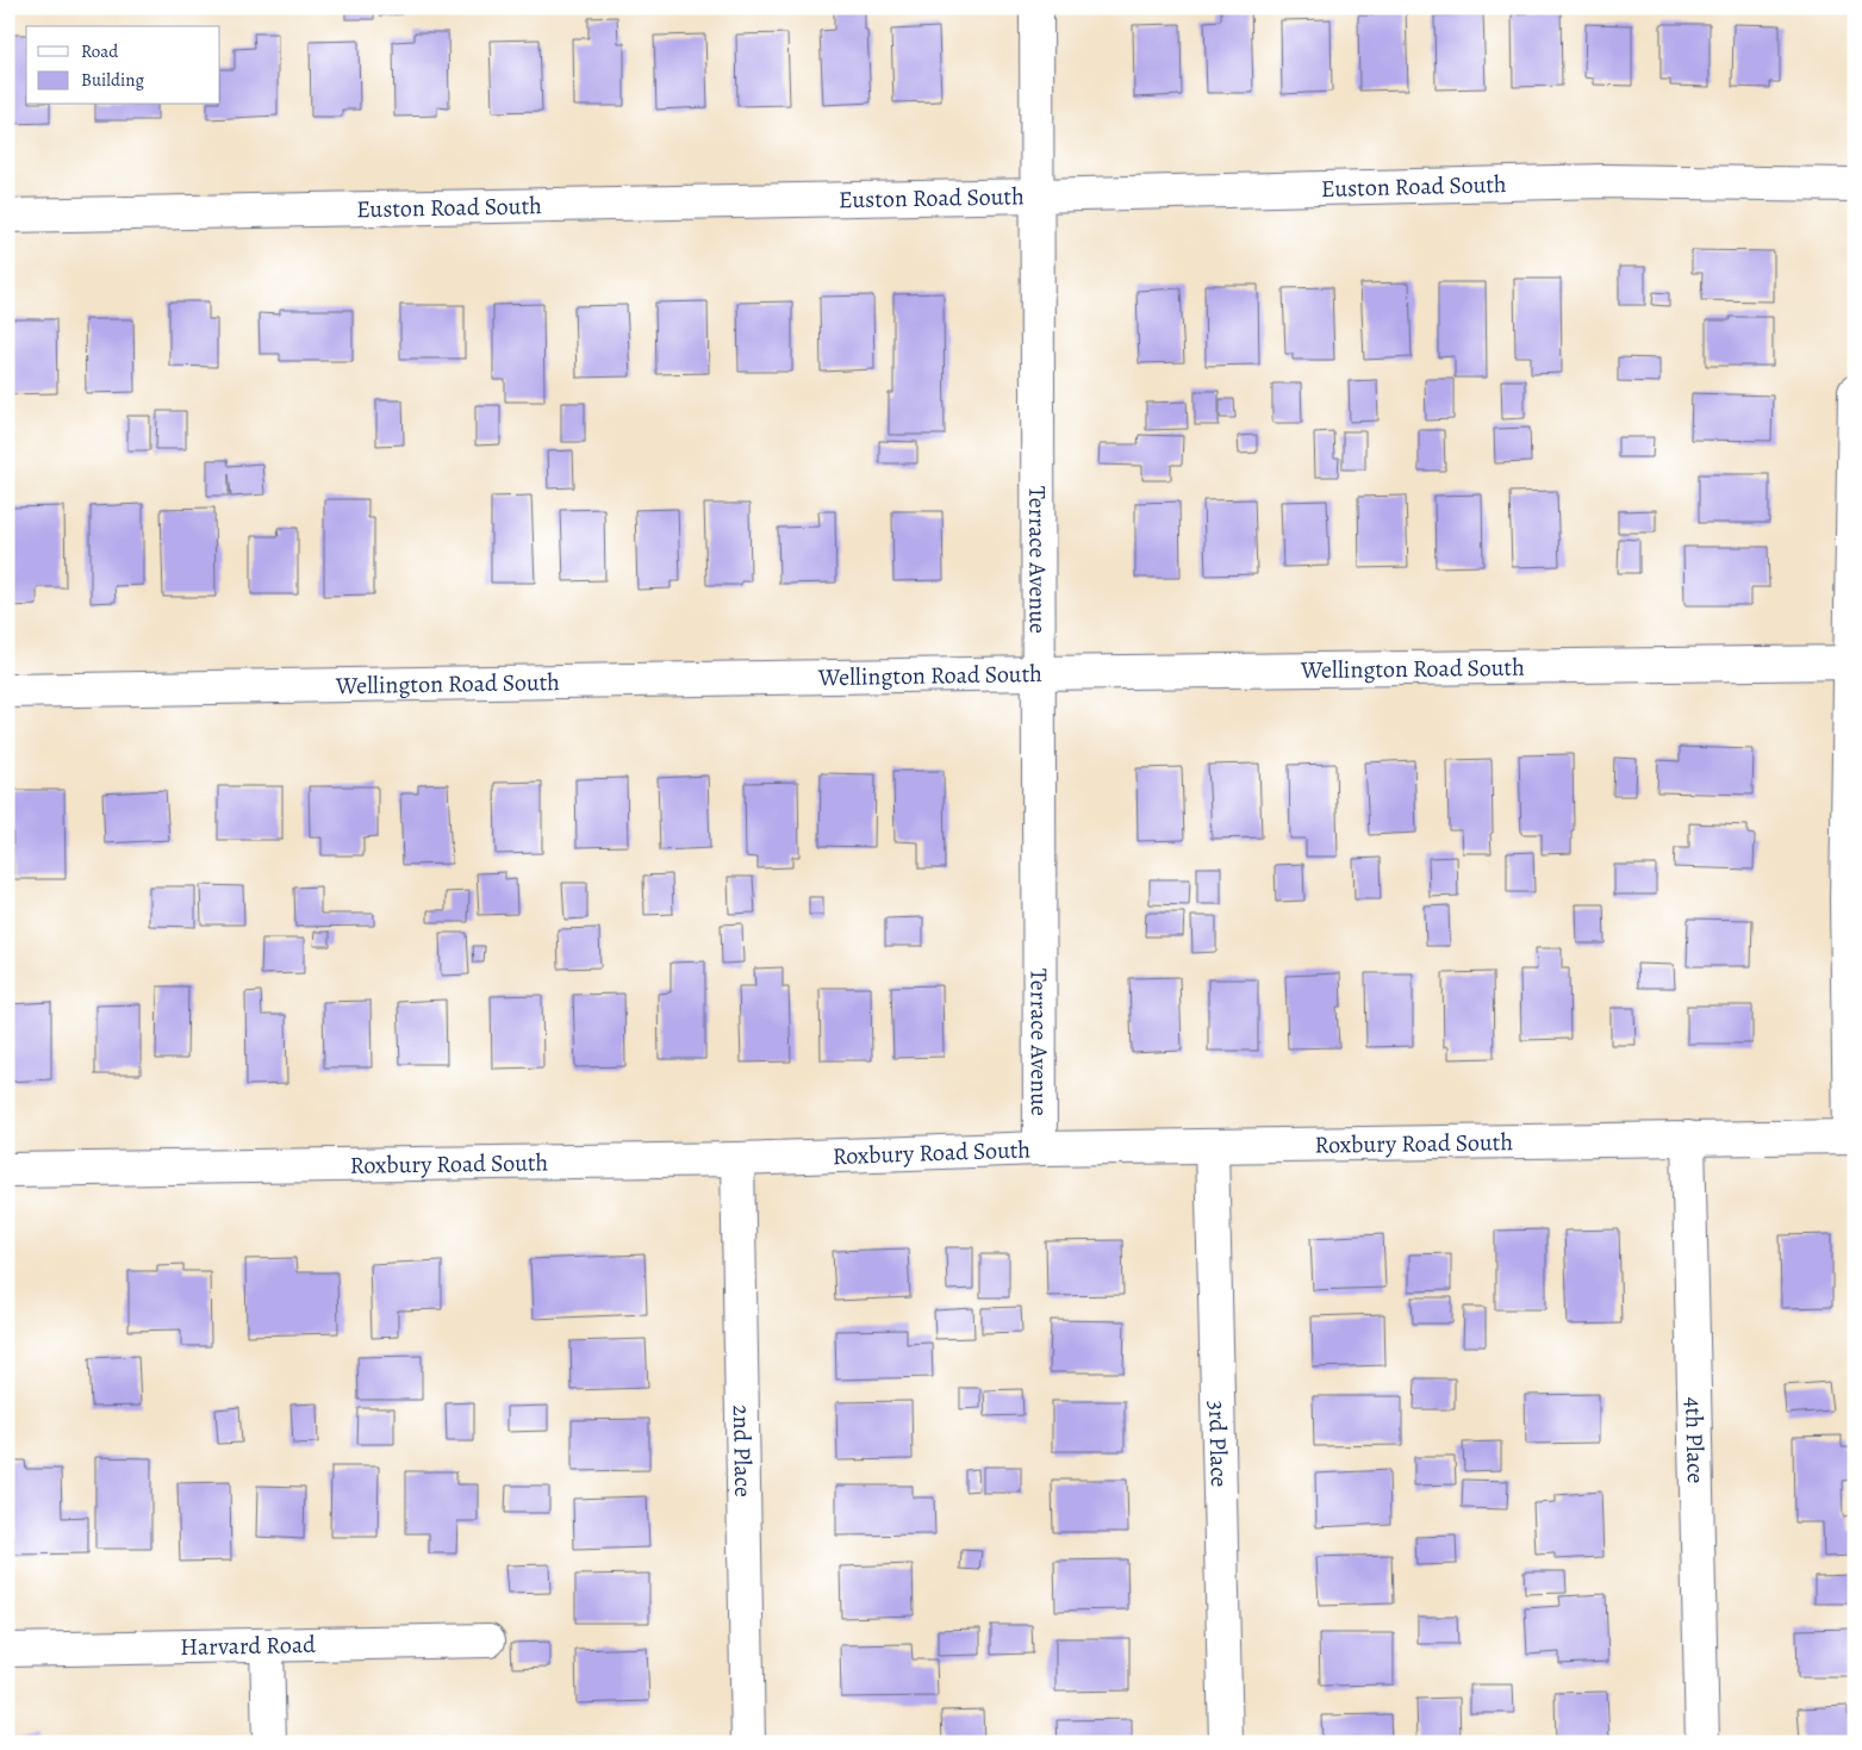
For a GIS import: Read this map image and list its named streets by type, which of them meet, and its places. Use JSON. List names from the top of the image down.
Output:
{
  "streets": {
    "street": [
      "Euston Road South",
      "Terrace Avenue",
      "Wellington Road South",
      "Roxbury Road South",
      "4th Place",
      "3rd Place",
      "2nd Place",
      "Harvard Road"
    ]
  },
  "crossings": [
    ["Euston Road South", "Terrace Avenue"],
    ["Terrace Avenue", "Wellington Road South"],
    ["Terrace Avenue", "Roxbury Road South"],
    ["Roxbury Road South", "4th Place"],
    ["Roxbury Road South", "3rd Place"],
    ["Roxbury Road South", "2nd Place"]
  ],
  "legend": ["Road", "Building"]
}
